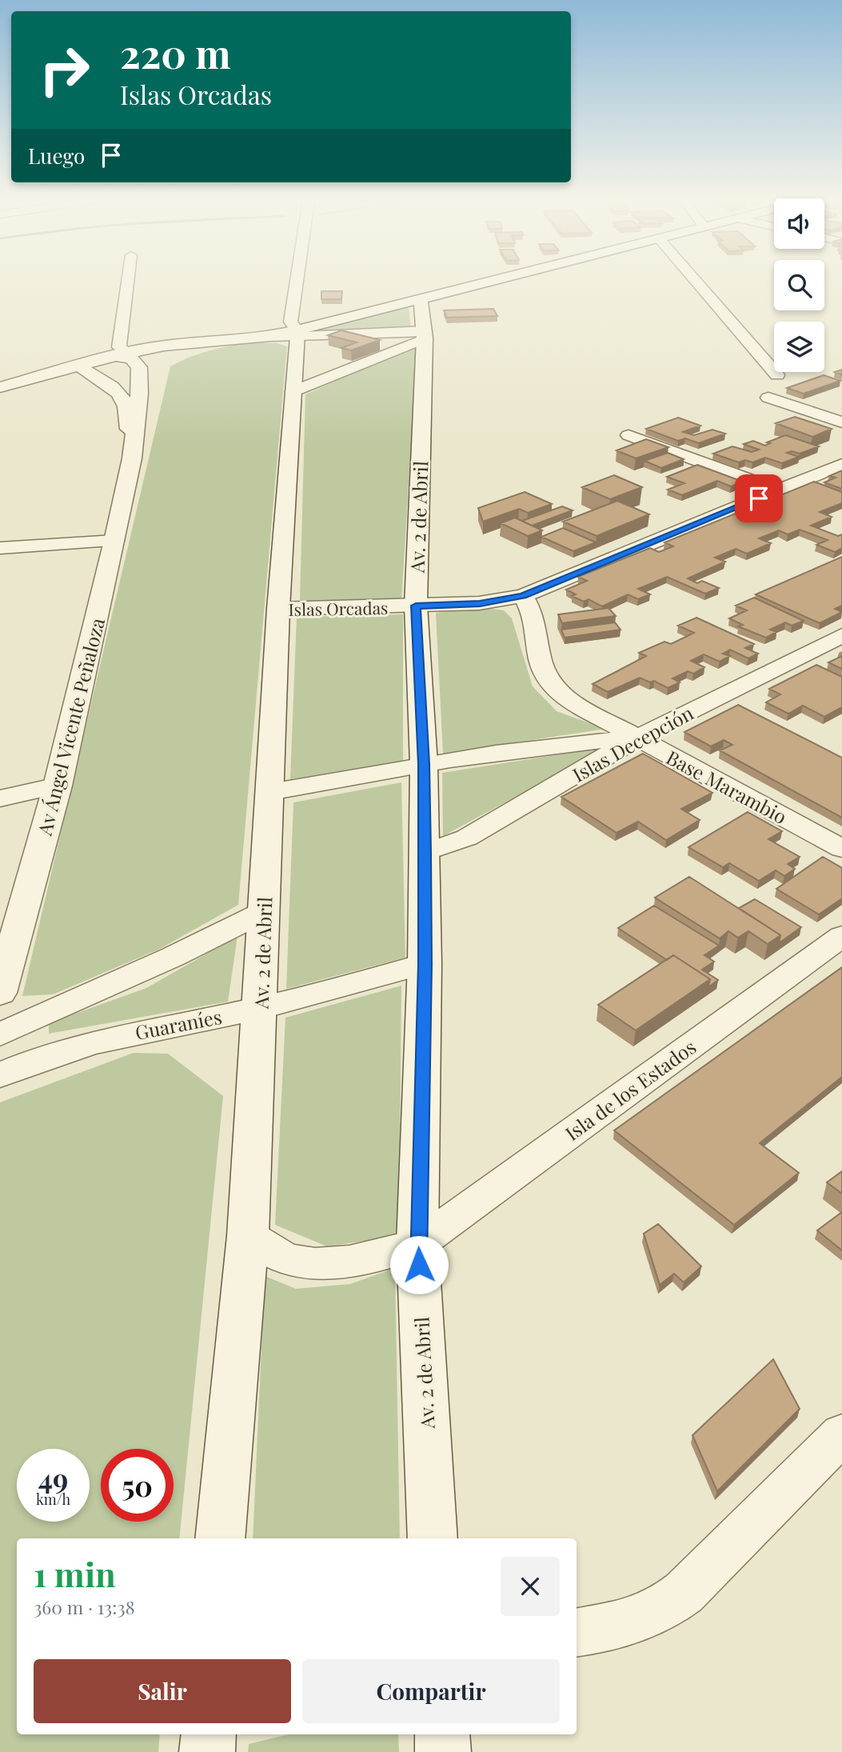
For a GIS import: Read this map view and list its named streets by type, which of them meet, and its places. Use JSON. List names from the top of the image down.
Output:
{
  "streets": {
    "main road": ["Av. 2 de Abril", "Av Ángel Vicente Peñaloza"],
    "street": [
      "Islas Orcadas",
      "Islas Decepción",
      "Base Marambio",
      "Guaraníes",
      "Isla de los Estados"
    ]
  },
  "crossings": [
    ["Av. 2 de Abril", "Islas Orcadas"],
    ["Av. 2 de Abril", "Islas Decepción"],
    ["Av. 2 de Abril", "Guaraníes"],
    ["Av. 2 de Abril", "Isla de los Estados"],
    ["Islas Orcadas", "Base Marambio"],
    ["Islas Decepción", "Base Marambio"]
  ],
  "page": {
    "turn": ["220 m", "Islas Orcadas"],
    "then": "Luego",
    "speed": "49 km/h",
    "limit": "50",
    "heading": ["1 min", "360 m · 13:38"],
    "buttons": ["Salir", "Compartir"]
  }
}
